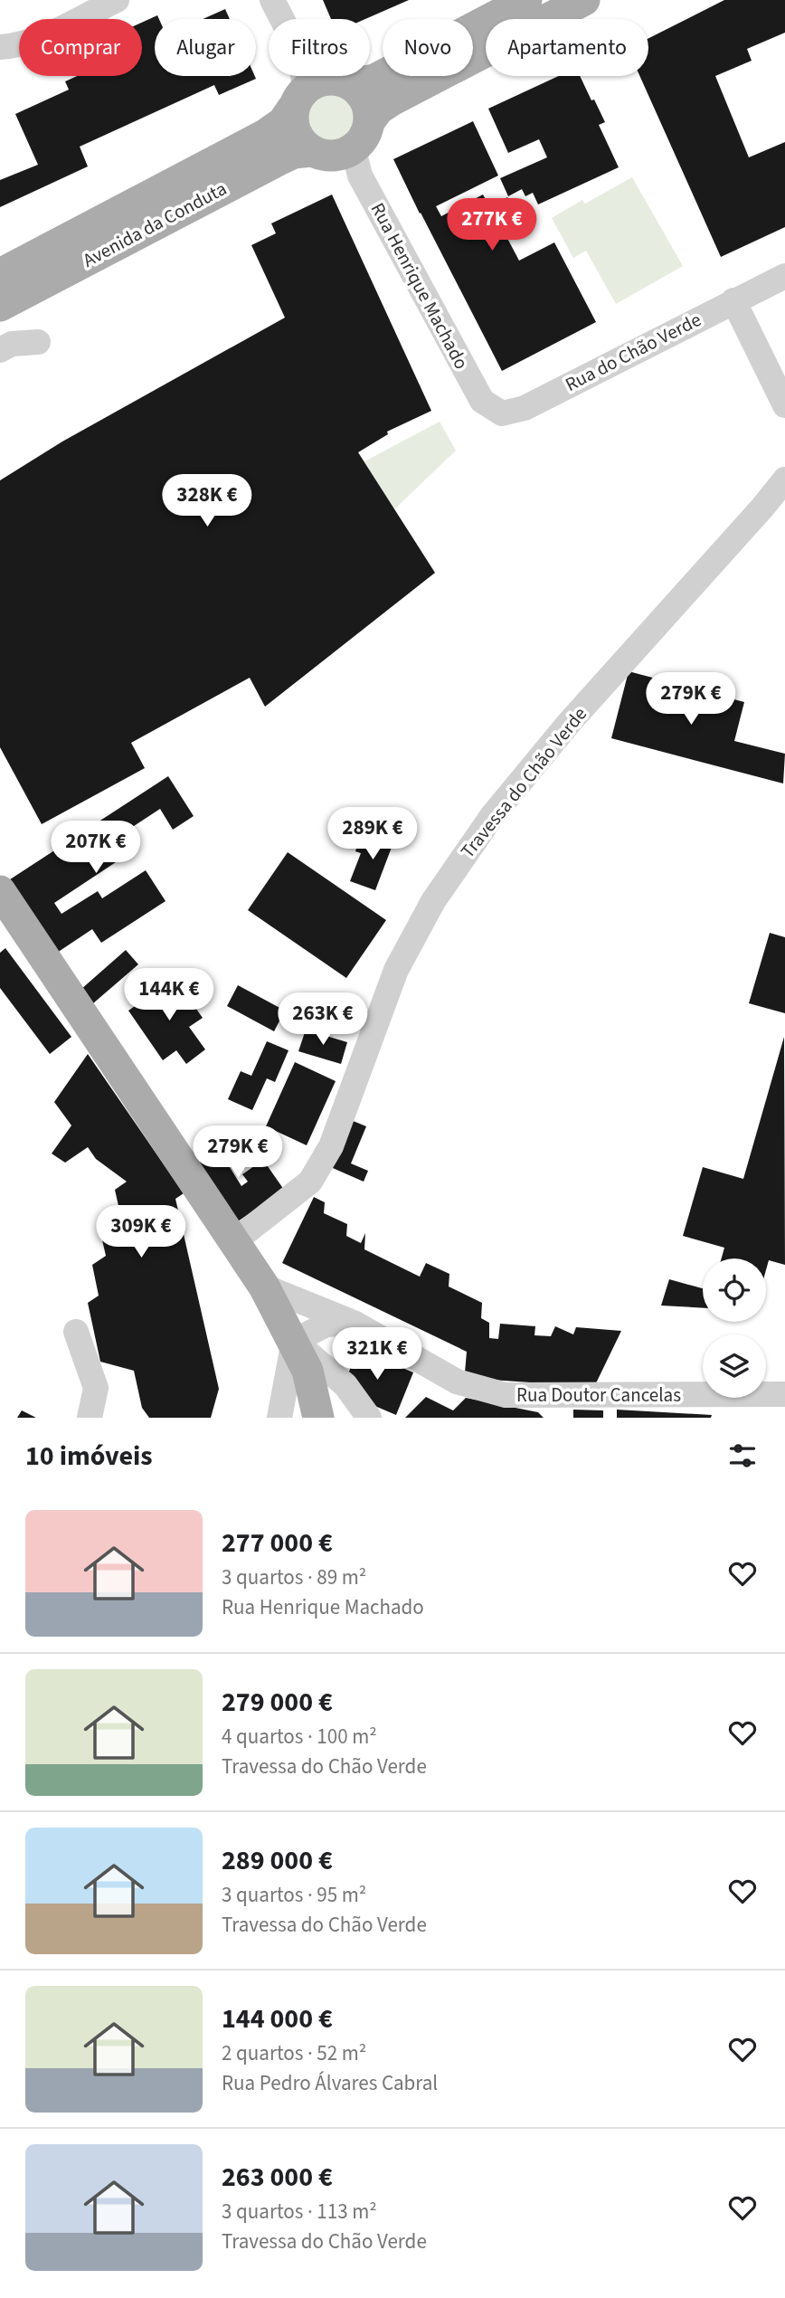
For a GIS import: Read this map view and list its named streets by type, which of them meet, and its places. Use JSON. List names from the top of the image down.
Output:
{
  "streets": {
    "main road": ["Avenida da Conduta"],
    "street": [
      "Rua Henrique Machado",
      "Rua do Chão Verde",
      "Travessa do Chão Verde",
      "Rua Doutor Cancelas"
    ]
  },
  "crossings": [
    ["Avenida da Conduta", "Rua Henrique Machado"],
    ["Rua Henrique Machado", "Rua do Chão Verde"]
  ],
  "page": {
    "chip": [
      "Comprar",
      "Alugar",
      "Filtros",
      "Novo",
      "Apartamento"
    ],
    "price": [
      "277K €",
      "328K €",
      "279K €",
      "289K €",
      "207K €",
      "144K €",
      "263K €",
      "279K €",
      "309K €",
      "321K €"
    ],
    "heading": "10 imóveis",
    "list": [
      {
        "name": "277 000 €",
        "note": "3 quartos · 89 m² · Rua Henrique Machado"
      },
      {
        "name": "279 000 €",
        "note": "4 quartos · 100 m² · Travessa do Chão Verde"
      },
      {
        "name": "289 000 €",
        "note": "3 quartos · 95 m² · Travessa do Chão Verde"
      },
      {
        "name": "144 000 €",
        "note": "2 quartos · 52 m² · Rua Pedro Álvares Cabral"
      },
      {
        "name": "263 000 €",
        "note": "3 quartos · 113 m² · Travessa do Chão Verde"
      }
    ]
  }
}
